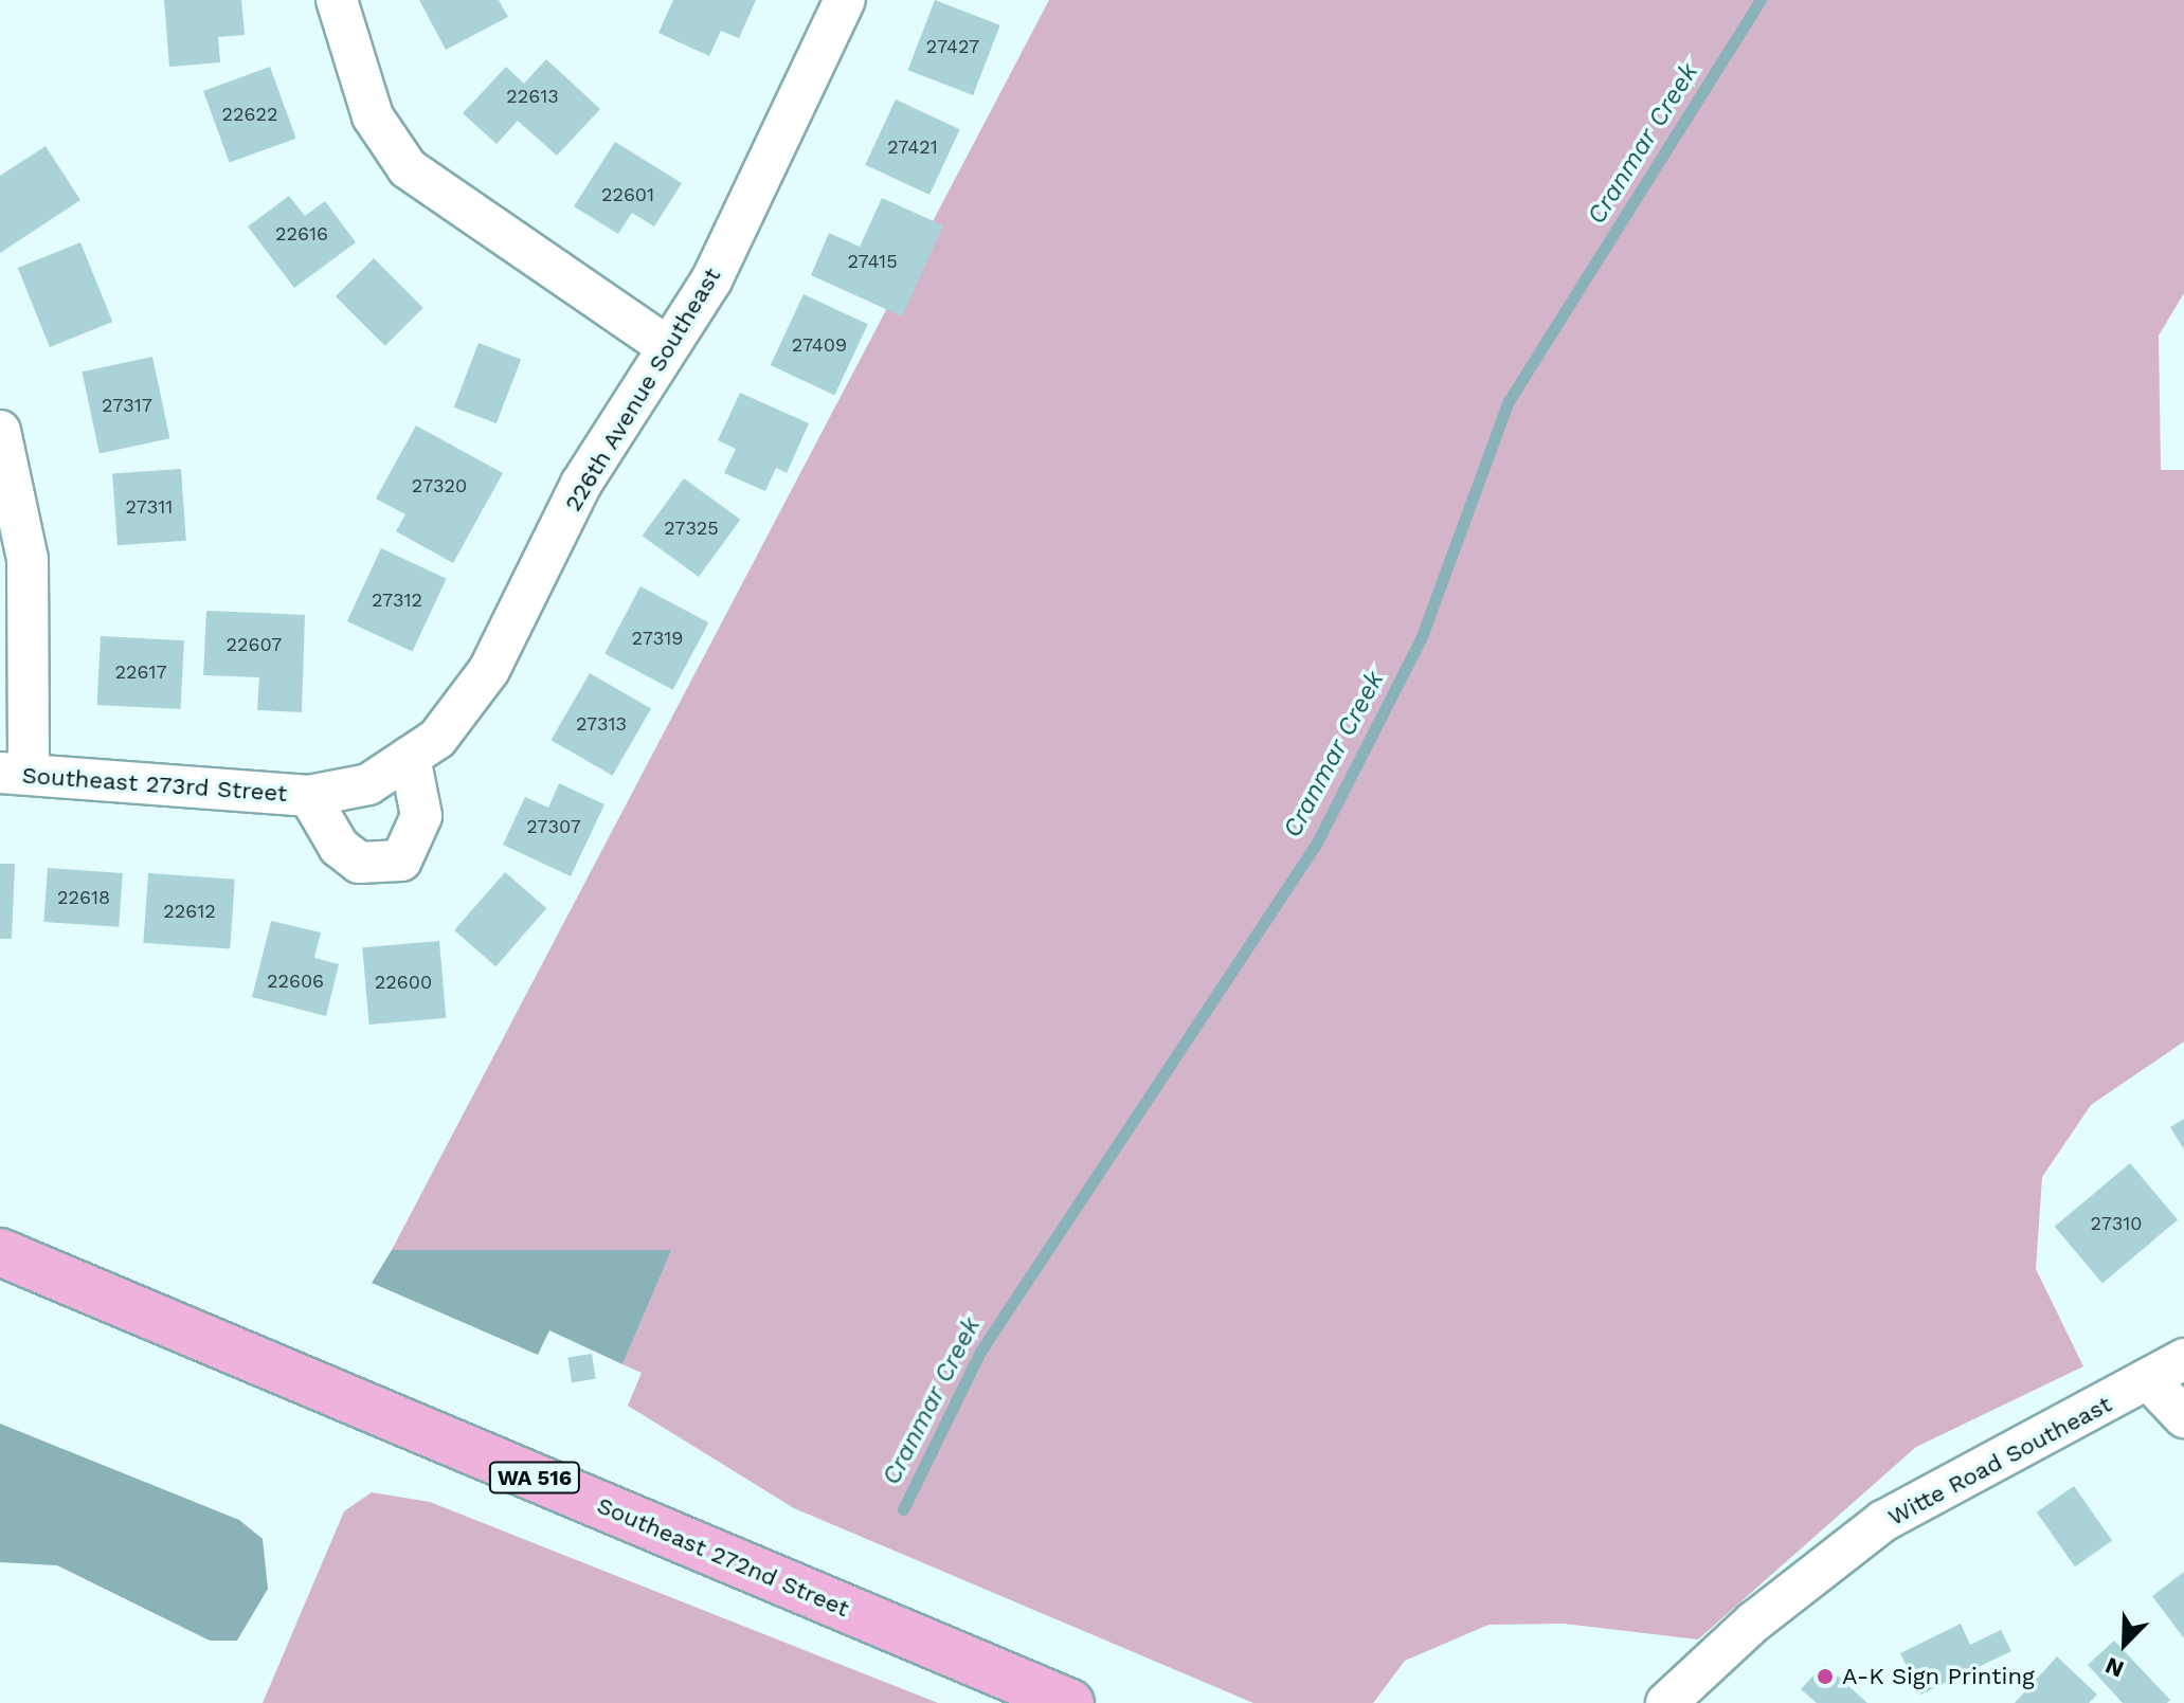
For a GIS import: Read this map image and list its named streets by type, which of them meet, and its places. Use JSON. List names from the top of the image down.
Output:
{
  "streets": {
    "main road": ["WA 516", "Southeast 272nd Street"],
    "street": ["226th Avenue Southeast", "Southeast 273rd Street", "Witte Road Southeast"]
  },
  "crossings": [
    ["226th Avenue Southeast", "Southeast 273rd Street"]
  ],
  "water": ["Cranmar Creek"],
  "places": ["A-K Sign Printing"],
  "house_numbers": [
    "27427",
    "22613",
    "22622",
    "27421",
    "22601",
    "22616",
    "27415",
    "27409",
    "27317",
    "27320",
    "27311",
    "27325",
    "27312",
    "27319",
    "22607",
    "22617",
    "27313",
    "27307",
    "22618",
    "22612",
    "22606",
    "22600",
    "27310"
  ],
  "north": "bottom left"
}
